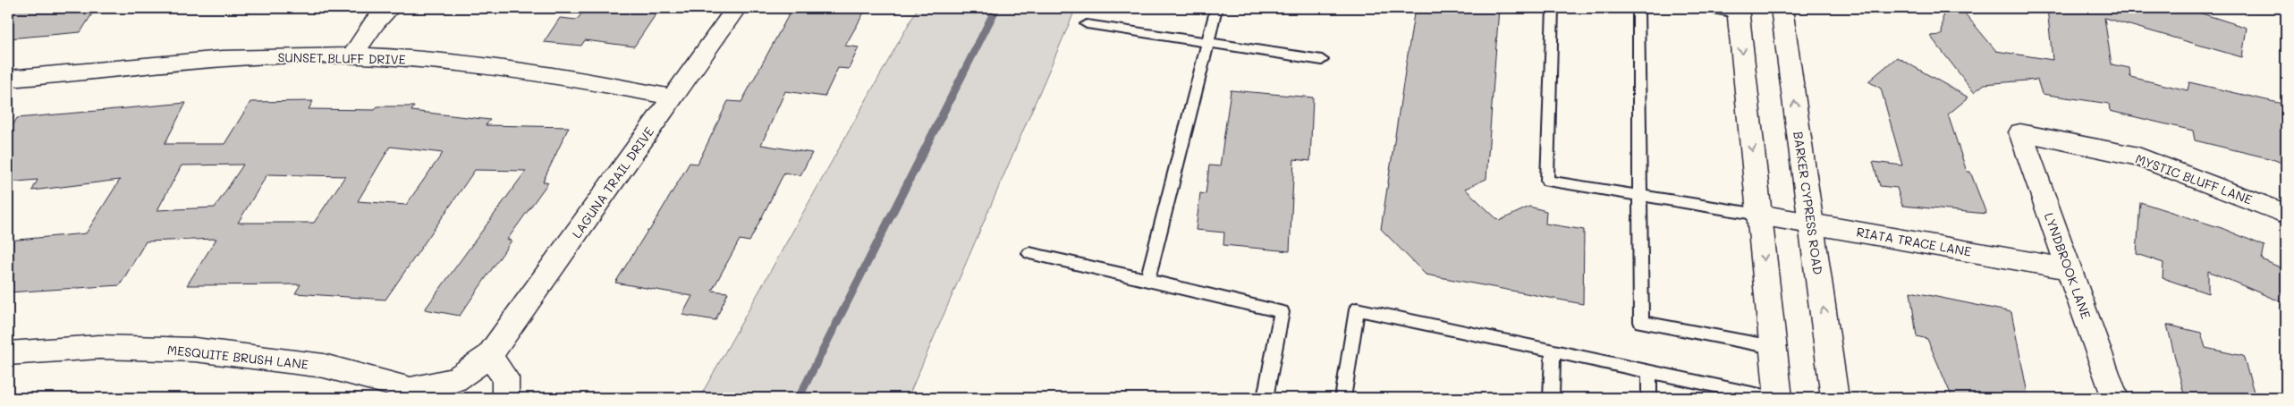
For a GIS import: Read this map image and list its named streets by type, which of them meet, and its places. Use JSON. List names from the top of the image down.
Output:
{
  "streets": {
    "street": [
      "SUNSET BLUFF DRIVE",
      "MYSTIC BLUFF LANE",
      "LAGUNA TRAIL DRIVE",
      "BARKER CYPRESS ROAD",
      "RIATA TRACE LANE",
      "LYNDBROOK LANE",
      "MESQUITE BRUSH LANE"
    ]
  },
  "crossings": [
    ["SUNSET BLUFF DRIVE", "LAGUNA TRAIL DRIVE"],
    ["MYSTIC BLUFF LANE", "LYNDBROOK LANE"],
    ["LAGUNA TRAIL DRIVE", "MESQUITE BRUSH LANE"],
    ["BARKER CYPRESS ROAD", "RIATA TRACE LANE"],
    ["RIATA TRACE LANE", "LYNDBROOK LANE"]
  ]
}
